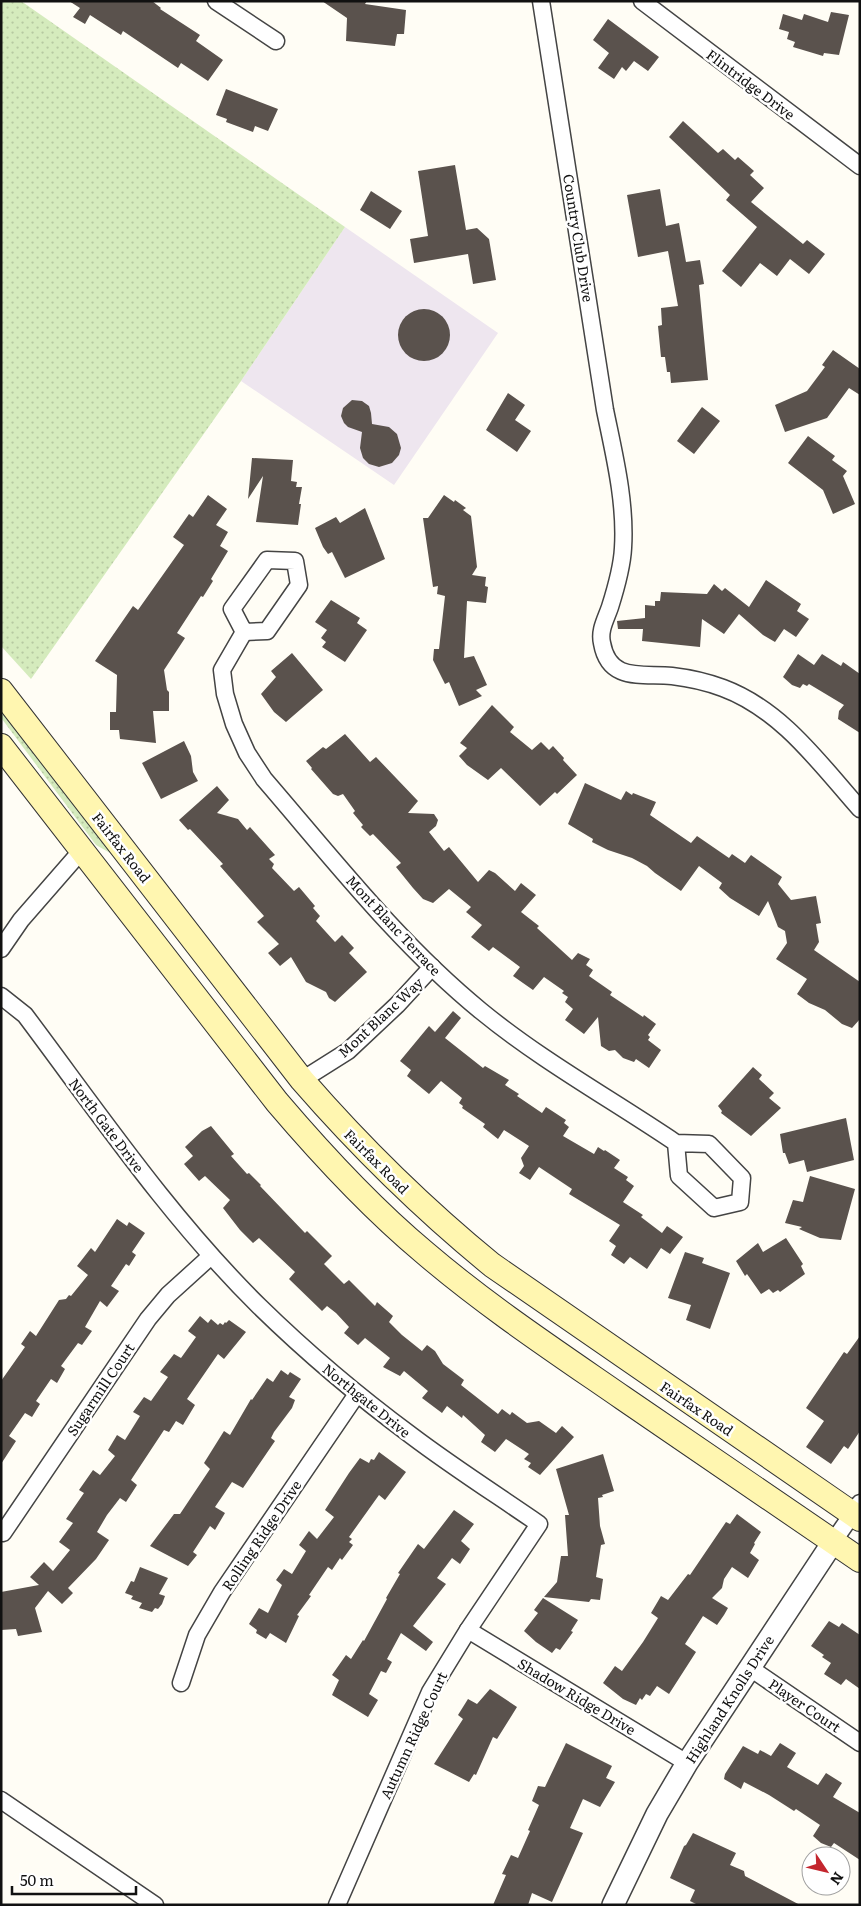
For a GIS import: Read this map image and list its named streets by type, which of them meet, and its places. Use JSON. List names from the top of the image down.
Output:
{
  "streets": {
    "main road": ["Fairfax Road"],
    "street": [
      "Flintridge Drive",
      "Country Club Drive",
      "Mont Blanc Terrace",
      "Mont Blanc Way",
      "North Gate Drive",
      "Sugarmill Court",
      "Northgate Drive",
      "Rolling Ridge Drive",
      "Shadow Ridge Drive",
      "Highland Knolls Drive",
      "Player Court",
      "Autumn Ridge Court"
    ]
  },
  "crossings": [
    ["Fairfax Road", "Mont Blanc Way"],
    ["Fairfax Road", "Highland Knolls Drive"],
    ["Mont Blanc Terrace", "Mont Blanc Way"],
    ["North Gate Drive", "Sugarmill Court"],
    ["North Gate Drive", "Northgate Drive"],
    ["Sugarmill Court", "Northgate Drive"],
    ["Northgate Drive", "Rolling Ridge Drive"],
    ["Northgate Drive", "Autumn Ridge Court"],
    ["Shadow Ridge Drive", "Highland Knolls Drive"],
    ["Shadow Ridge Drive", "Autumn Ridge Court"],
    ["Highland Knolls Drive", "Player Court"]
  ],
  "scale_bar": "50 m",
  "north": "bottom right"
}
